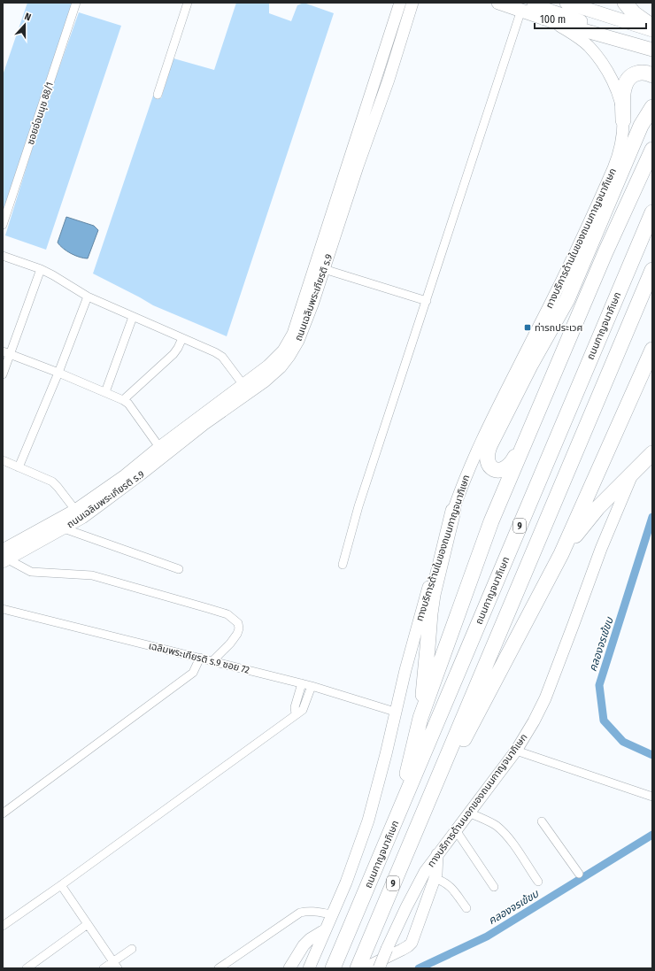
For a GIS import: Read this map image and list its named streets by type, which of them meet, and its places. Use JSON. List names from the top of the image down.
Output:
{
  "streets": {
    "highway": ["ถนนกาญจนาภิเษก", "9"],
    "main road": ["ทางบริการด้านในของถนนกาญจนาภิเษก", "ถนนเฉลิมพระเกียรติ ร.9", "ทางบริการด้านนอกของถนนกาญจนาภิเษก"],
    "street": ["ซอยอ่อนนุช 88/1", "เฉลิมพระเกียรติ ร.9 ซอย 72"]
  },
  "crossings": [
    ["ทางบริการด้านในของถนนกาญจนาภิเษก", "เฉลิมพระเกียรติ ร.9 ซอย 72"]
  ],
  "water": ["คลองจรเข้ขบ"],
  "places": {
    "transit": ["ท่ารถประเวศ"]
  },
  "scale_bar": "100 m",
  "north": "top"
}
